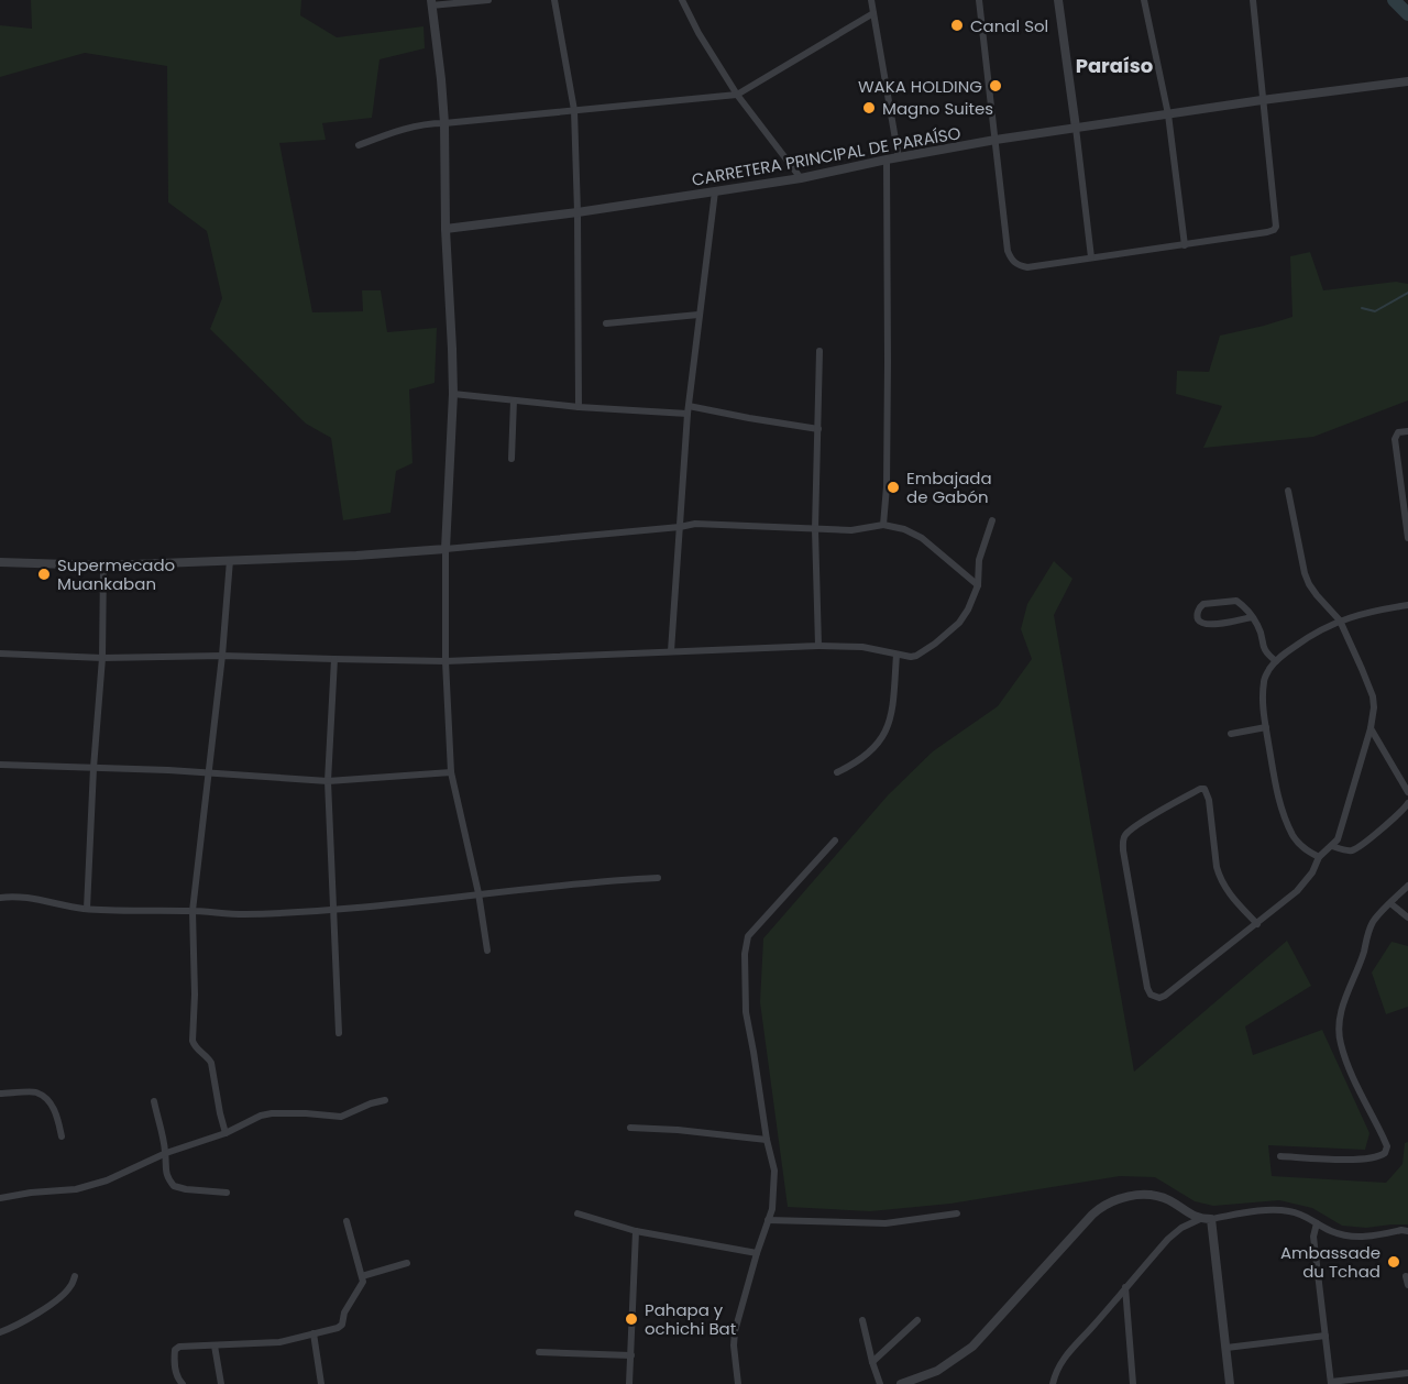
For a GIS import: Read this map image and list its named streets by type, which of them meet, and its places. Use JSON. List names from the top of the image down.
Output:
{
  "streets": {
    "street": ["CARRETERA PRINCIPAL DE PARAÍSO"]
  },
  "districts": ["Paraíso"],
  "places": [
    "Canal Sol",
    "WAKA HOLDING",
    "Magno Suites",
    "Embajada de Gabón",
    "Supermecado Muankaban",
    "Ambassade du Tchad",
    "Pahapa y ochichi Bat"
  ]
}
